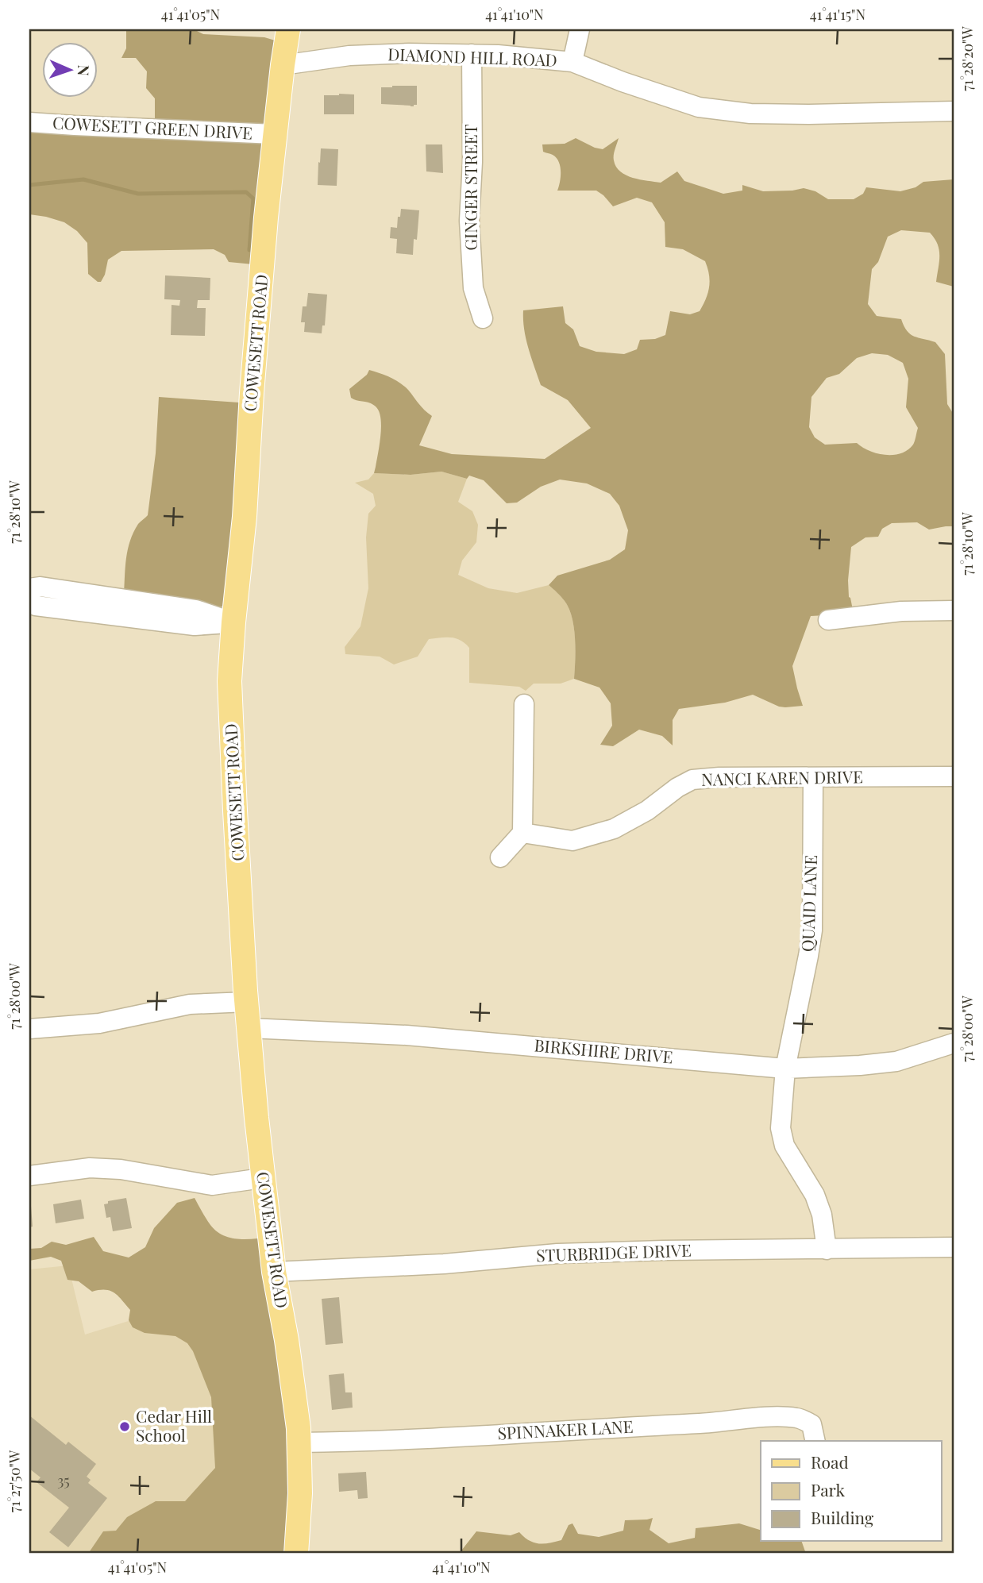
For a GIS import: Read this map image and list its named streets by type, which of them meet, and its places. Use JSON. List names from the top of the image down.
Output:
{
  "streets": {
    "main road": ["COWESETT ROAD"],
    "street": [
      "DIAMOND HILL ROAD",
      "COWESETT GREEN DRIVE",
      "GINGER STREET",
      "NANCI KAREN DRIVE",
      "QUAID LANE",
      "BIRKSHIRE DRIVE",
      "STURBRIDGE DRIVE",
      "SPINNAKER LANE"
    ]
  },
  "crossings": [
    ["DIAMOND HILL ROAD", "GINGER STREET"],
    ["DIAMOND HILL ROAD", "COWESETT ROAD"],
    ["COWESETT GREEN DRIVE", "COWESETT ROAD"],
    ["COWESETT ROAD", "BIRKSHIRE DRIVE"],
    ["COWESETT ROAD", "STURBRIDGE DRIVE"],
    ["COWESETT ROAD", "SPINNAKER LANE"],
    ["NANCI KAREN DRIVE", "QUAID LANE"],
    ["QUAID LANE", "BIRKSHIRE DRIVE"],
    ["QUAID LANE", "STURBRIDGE DRIVE"]
  ],
  "places": ["Cedar Hill School"],
  "house_numbers": ["35"],
  "legend": ["Road", "Park", "Building"],
  "north": "right",
  "coordinates": [
    "41°41'05\"N",
    "41°41'10\"N",
    "41°41'15\"N",
    "71°28'20\"W",
    "71°28'10\"W",
    "71°28'00\"W",
    "71°27'50\"W"
  ]
}
